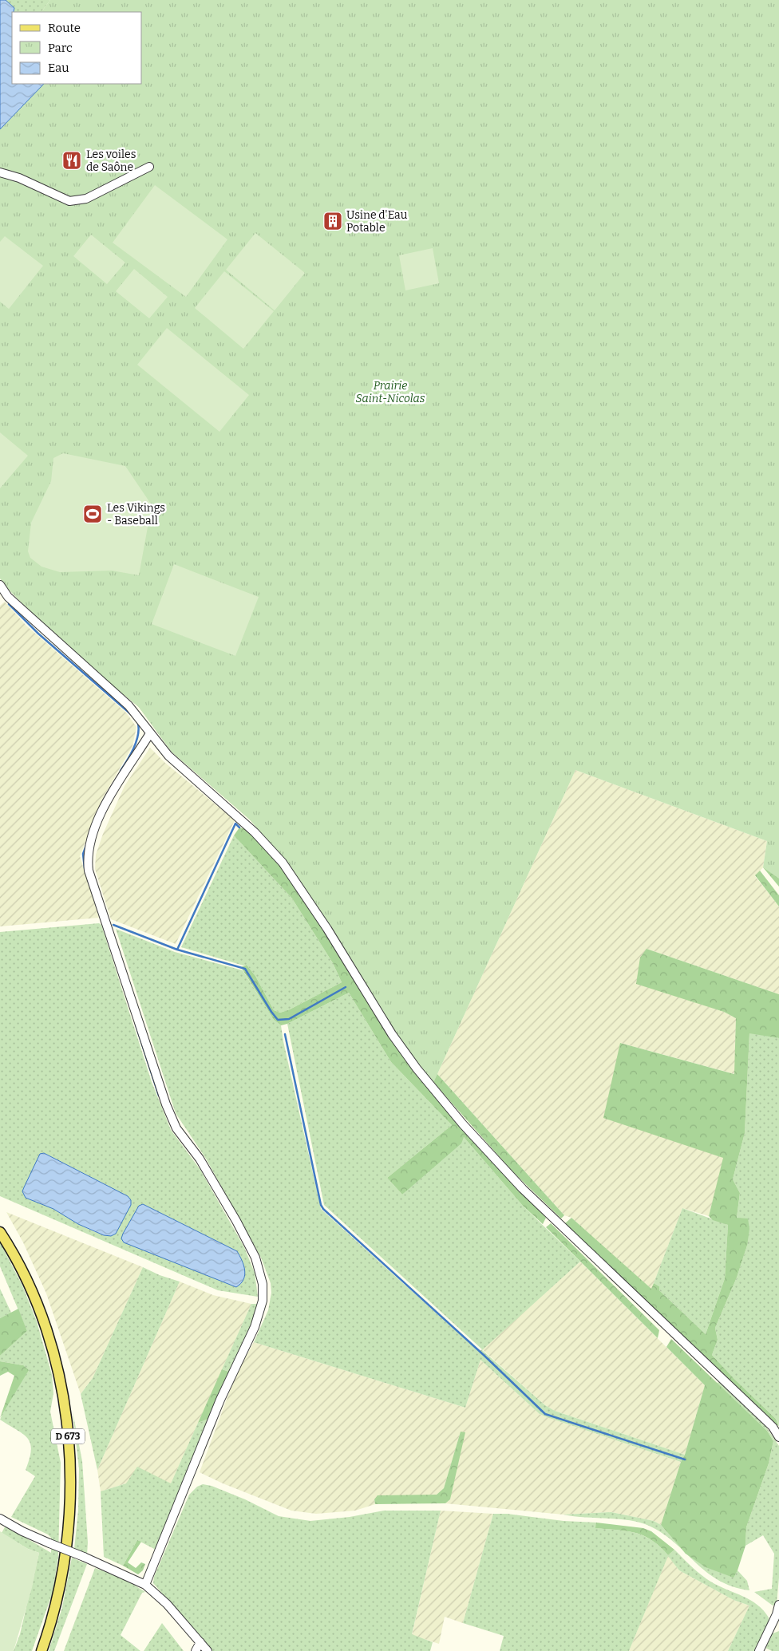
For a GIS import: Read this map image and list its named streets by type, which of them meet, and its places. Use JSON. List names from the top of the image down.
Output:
{
  "streets": {
    "main road": ["D 673"]
  },
  "parks": ["Prairie Saint-Nicolas"],
  "places": {
    "restaurant": ["Les voiles de Saône"],
    "building": ["Usine d'Eau Potable"],
    "sports": ["Les Vikings - Baseball"]
  },
  "legend": ["Route", "Parc", "Eau"]
}
